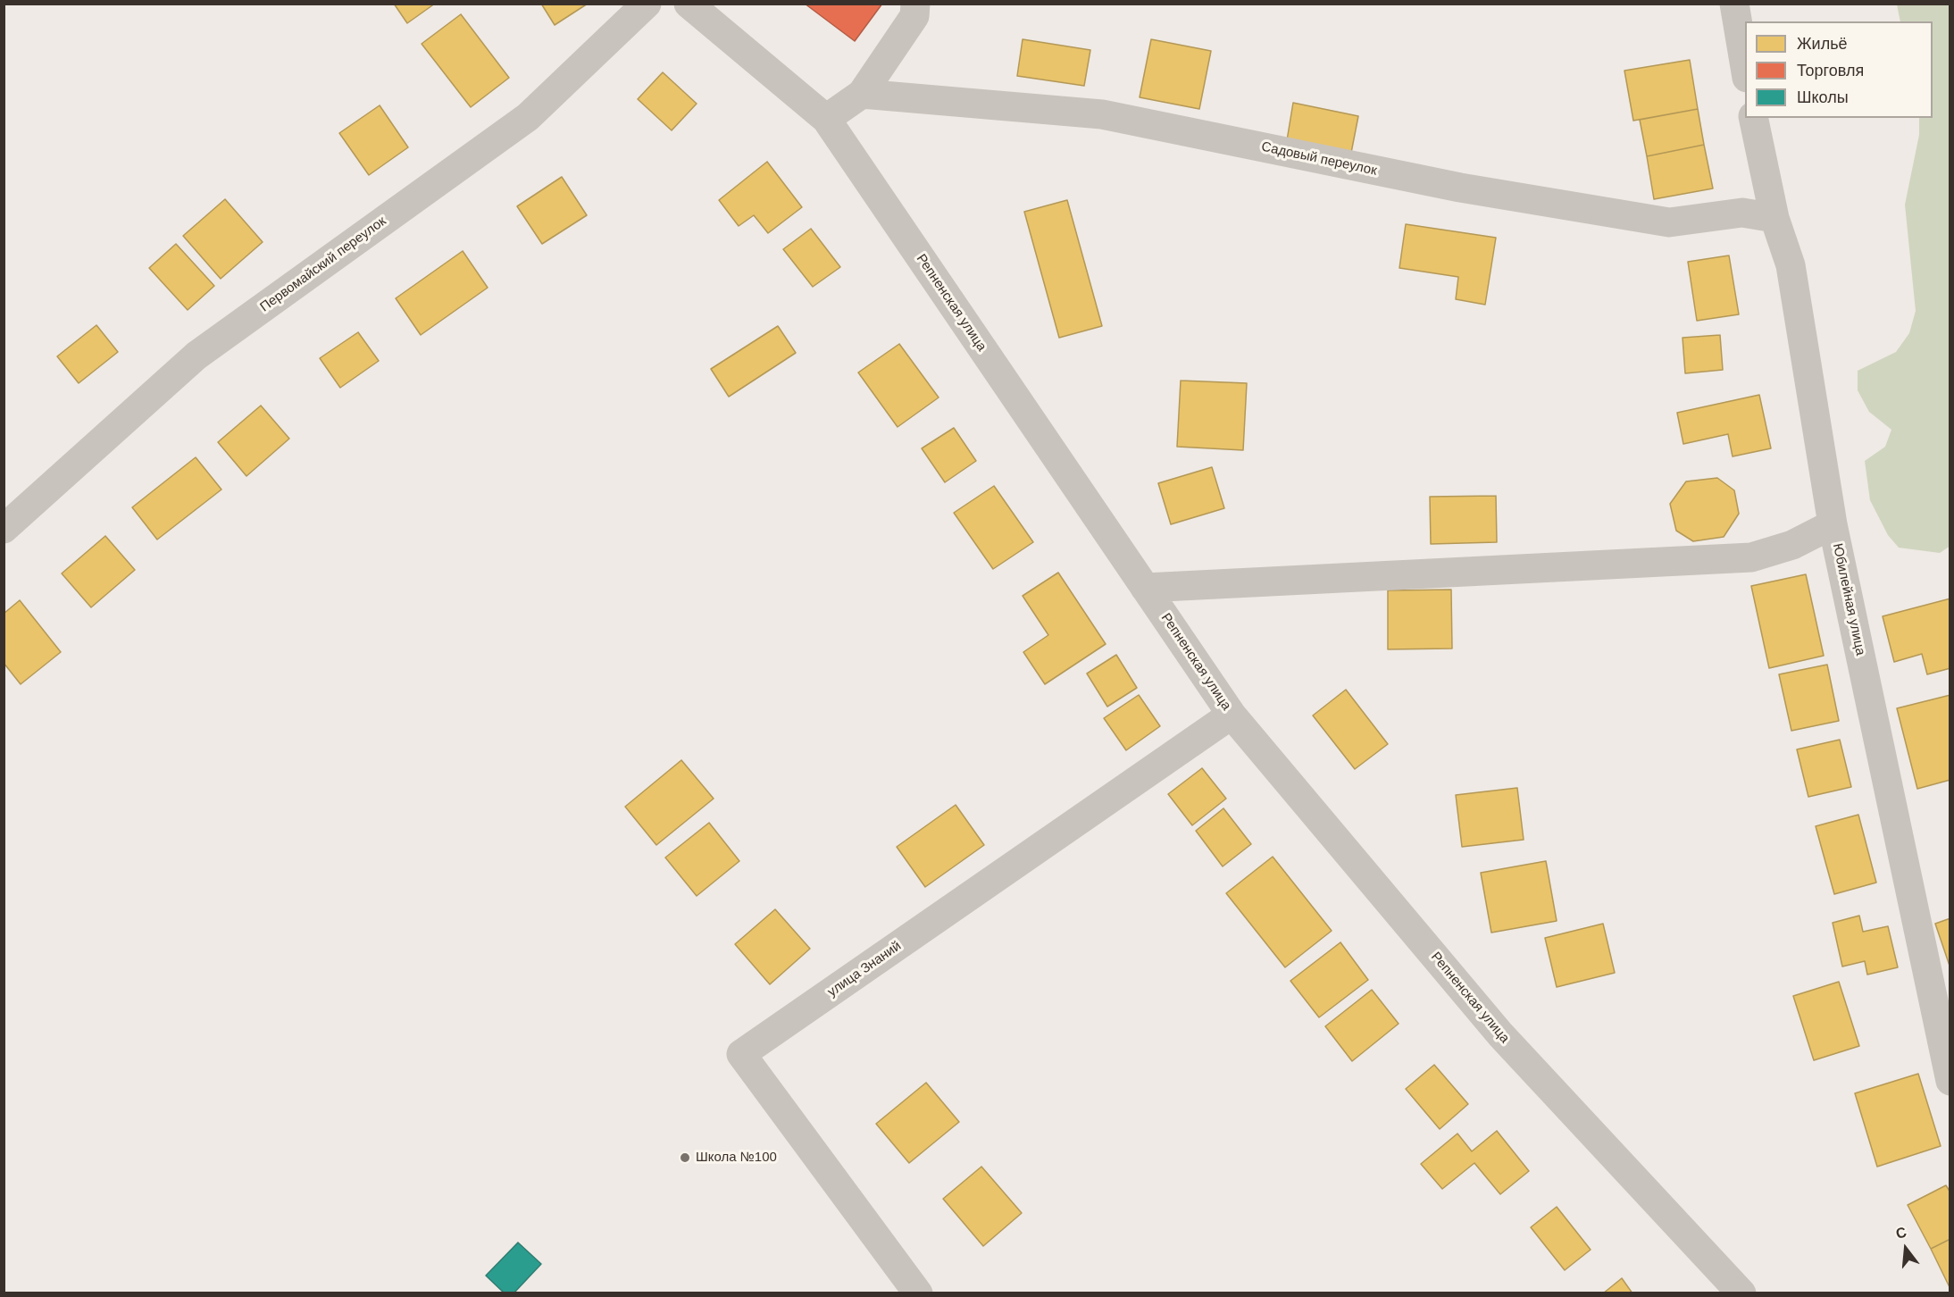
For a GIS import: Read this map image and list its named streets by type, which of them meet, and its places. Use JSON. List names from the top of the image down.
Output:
{
  "streets": {
    "street": [
      "Садовый переулок",
      "Первомайский переулок",
      "Репненская улица",
      "Юбилейная улица",
      "улица Знаний"
    ]
  },
  "crossings": [
    ["Садовый переулок", "Юбилейная улица"],
    ["Репненская улица", "улица Знаний"]
  ],
  "places": ["Школа №100"],
  "legend": ["Жильё", "Торговля", "Школы"],
  "north": "top"
}
